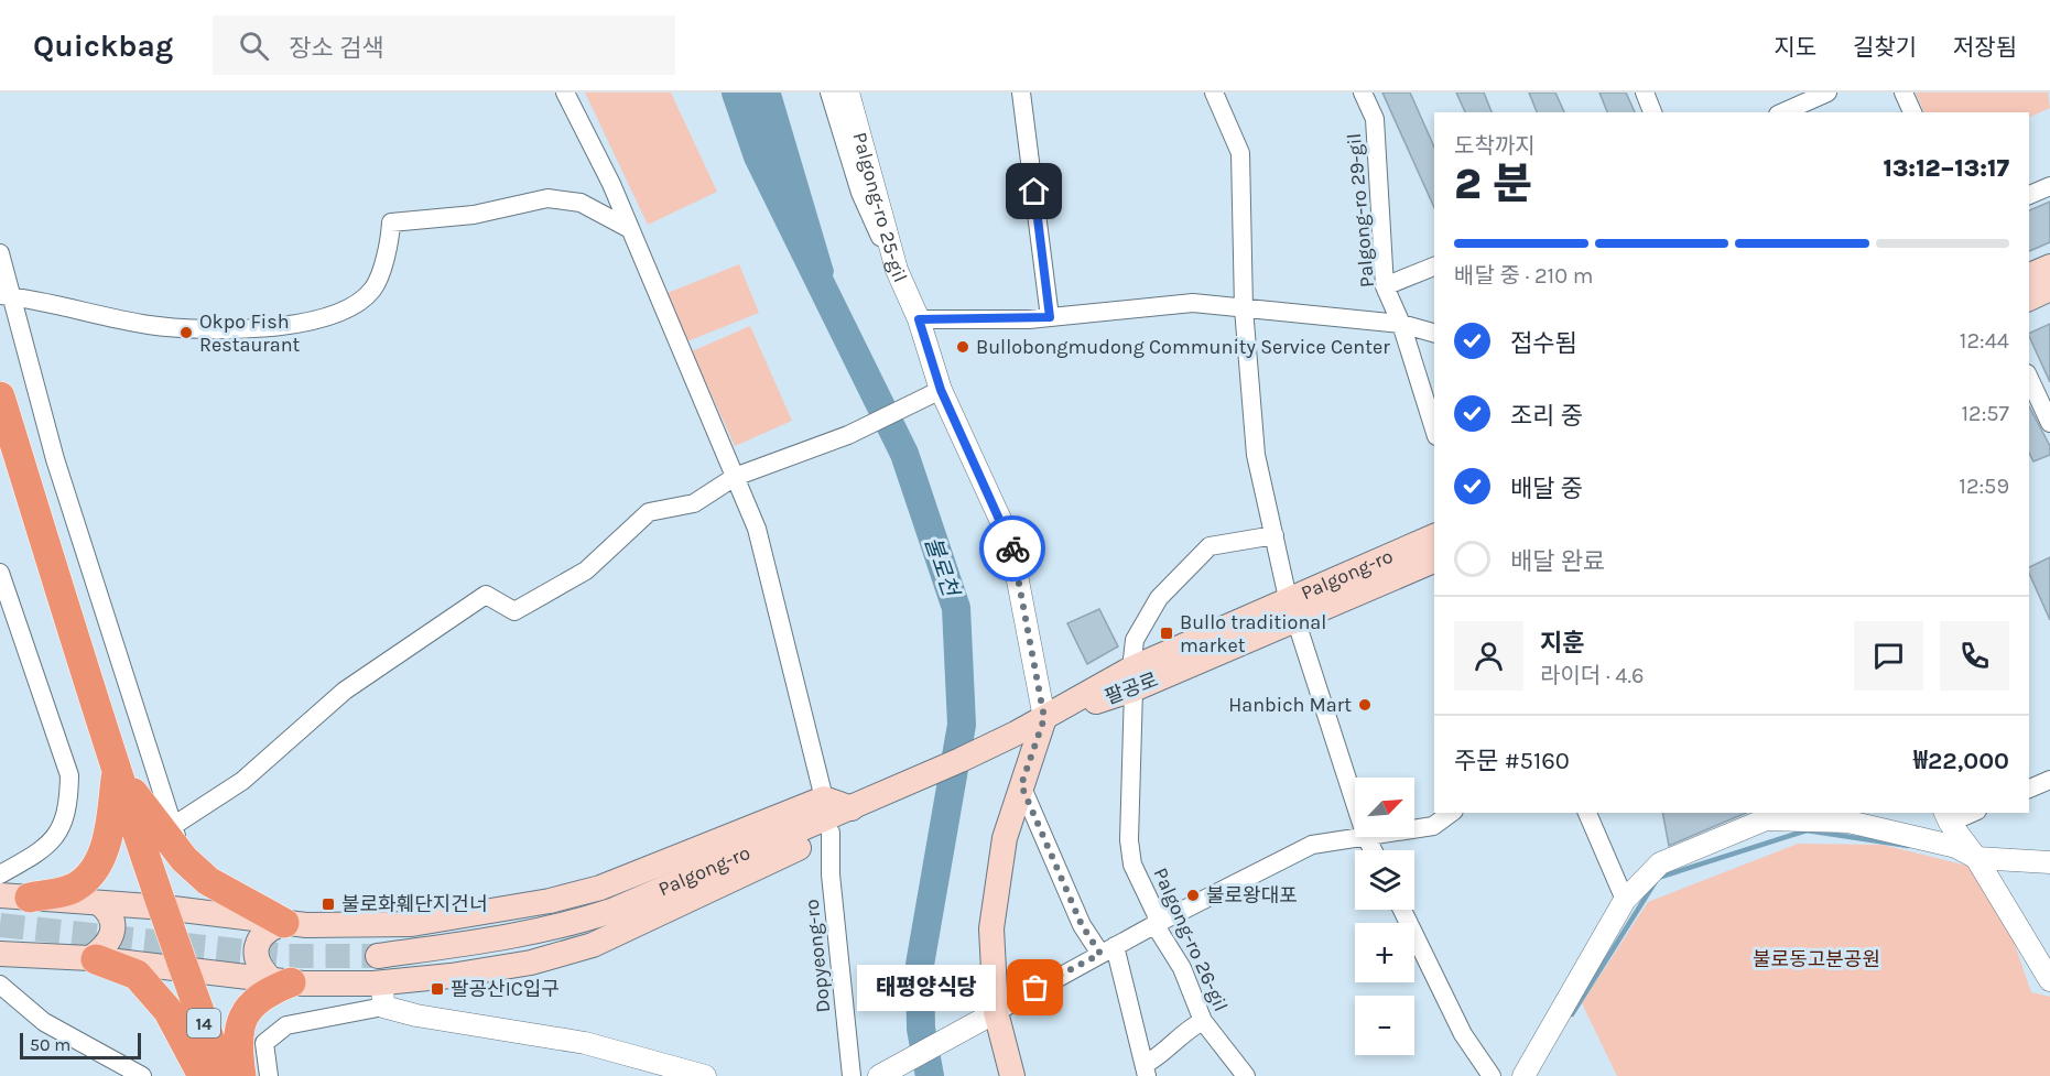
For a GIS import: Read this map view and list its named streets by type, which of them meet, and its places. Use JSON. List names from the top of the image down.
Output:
{
  "streets": {
    "highway": ["14"],
    "main road": ["Palgong-ro", "팔공로"],
    "street": [
      "Palgong-ro 25-gil",
      "Palgong-ro 29-gil",
      "Palgong-ro 26-gil",
      "Dopyeong-ro"
    ]
  },
  "crossings": [
    ["Palgong-ro 25-gil", "팔공로"],
    ["Palgong-ro", "팔공로"],
    ["팔공로", "Palgong-ro 26-gil"]
  ],
  "water": ["불로천"],
  "parks": ["불로동고분공원"],
  "places": {
    "other": [
      "Okpo Fish Restaurant",
      "Bullobongmudong Community Service Center",
      "Hanbich Mart",
      "불로왕대포",
      "태평양식당"
    ],
    "transit": ["Bullo traditional market", "불로화훼단지건너", "팔공산IC입구"]
  },
  "scale_bar": "50 m",
  "north": "top right",
  "page": {
    "header": "Quickbag",
    "search": "장소 검색",
    "nav": ["지도", "길찾기", "저장됨"],
    "heading": ["2 분", "도착까지", "13:12–13:17"],
    "panel": [
      "지훈",
      "라이더 · 4.6",
      "주문 #5160",
      "₩22,000"
    ],
    "bar": "배달 중 · 210 m",
    "list": [
      ["접수됨", "12:44"],
      ["조리 중", "12:57"],
      ["배달 중", "12:59"],
      "배달 완료"
    ],
    "map_buttons": ["+", "−"],
    "bubble": "태평양식당",
    "scale": "50 m"
  }
}
